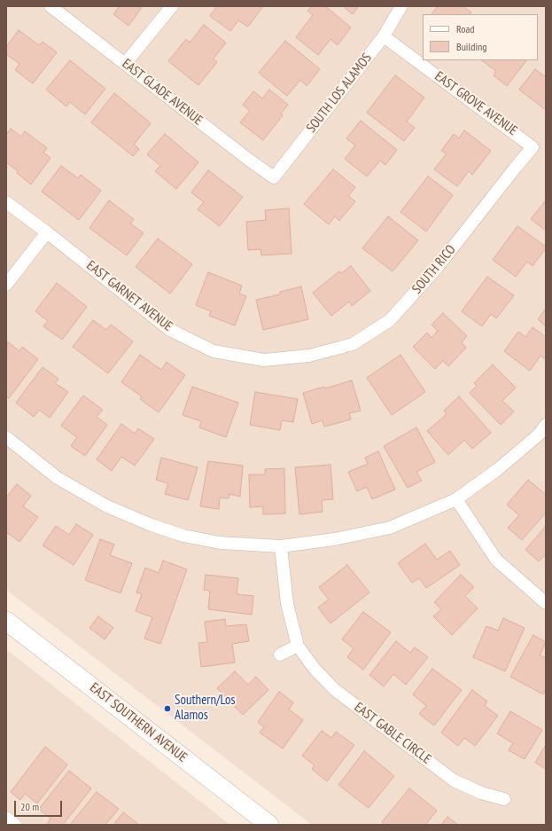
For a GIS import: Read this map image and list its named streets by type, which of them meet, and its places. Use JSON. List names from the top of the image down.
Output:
{
  "streets": {
    "main road": ["EAST SOUTHERN AVENUE"],
    "street": [
      "EAST GLADE AVENUE",
      "SOUTH LOS ALAMOS",
      "EAST GROVE AVENUE",
      "SOUTH RICO",
      "EAST GARNET AVENUE",
      "EAST GABLE CIRCLE"
    ]
  },
  "crossings": [
    ["EAST GLADE AVENUE", "SOUTH LOS ALAMOS"],
    ["SOUTH LOS ALAMOS", "EAST GROVE AVENUE"],
    ["EAST GROVE AVENUE", "SOUTH RICO"],
    ["SOUTH RICO", "EAST GARNET AVENUE"]
  ],
  "places": ["Southern/Los Alamos"],
  "legend": ["Road", "Building"],
  "scale_bar": "20 m"
}
